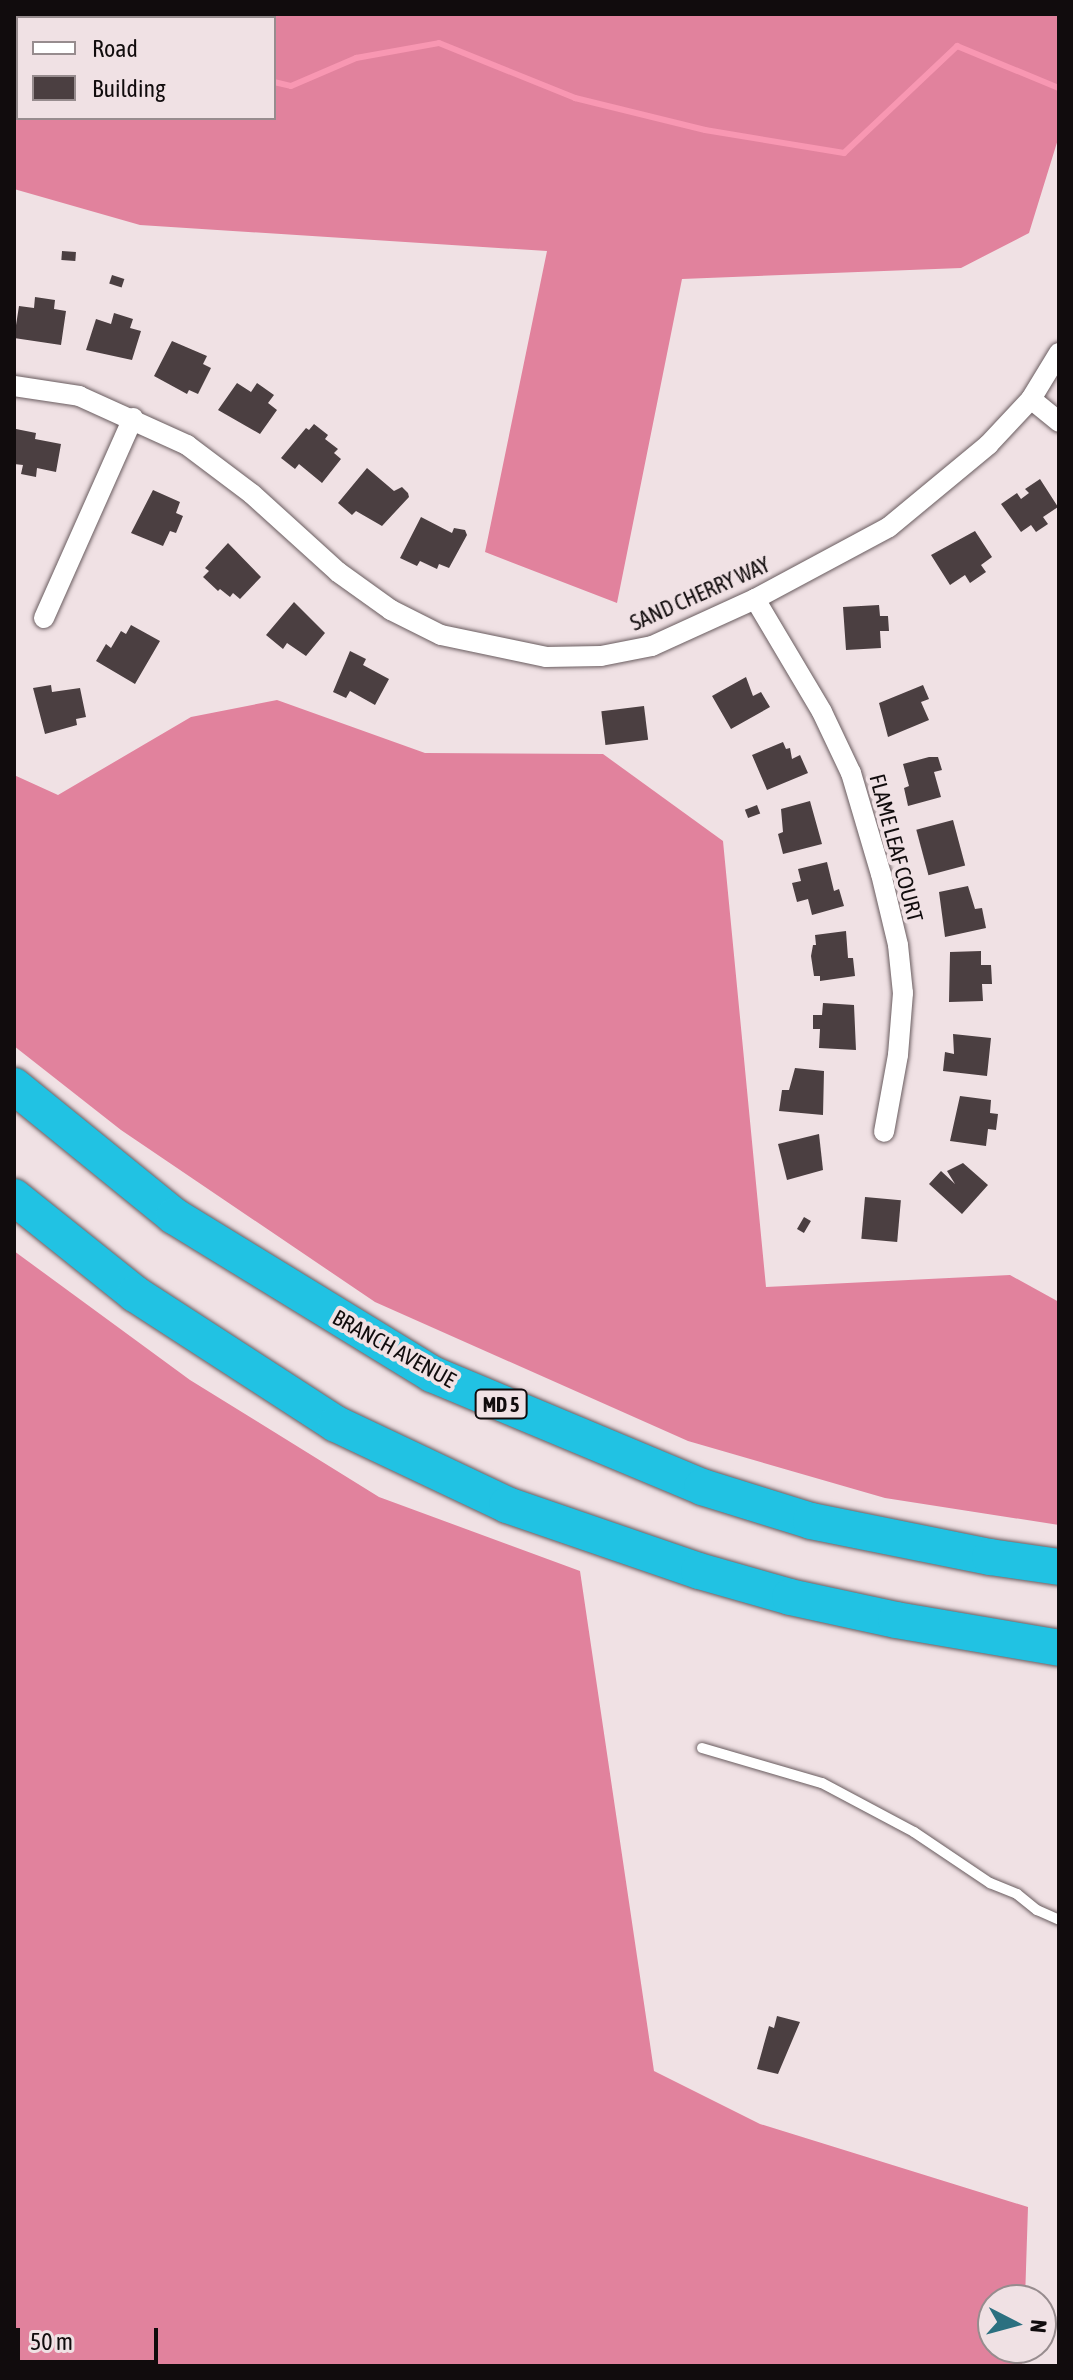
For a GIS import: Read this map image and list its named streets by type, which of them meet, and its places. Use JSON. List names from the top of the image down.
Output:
{
  "streets": {
    "highway": ["BRANCH AVENUE", "MD 5"],
    "street": ["SAND CHERRY WAY", "FLAME LEAF COURT"]
  },
  "crossings": [
    ["SAND CHERRY WAY", "FLAME LEAF COURT"]
  ],
  "legend": ["Road", "Building"],
  "scale_bar": "50 m",
  "north": "right"
}
